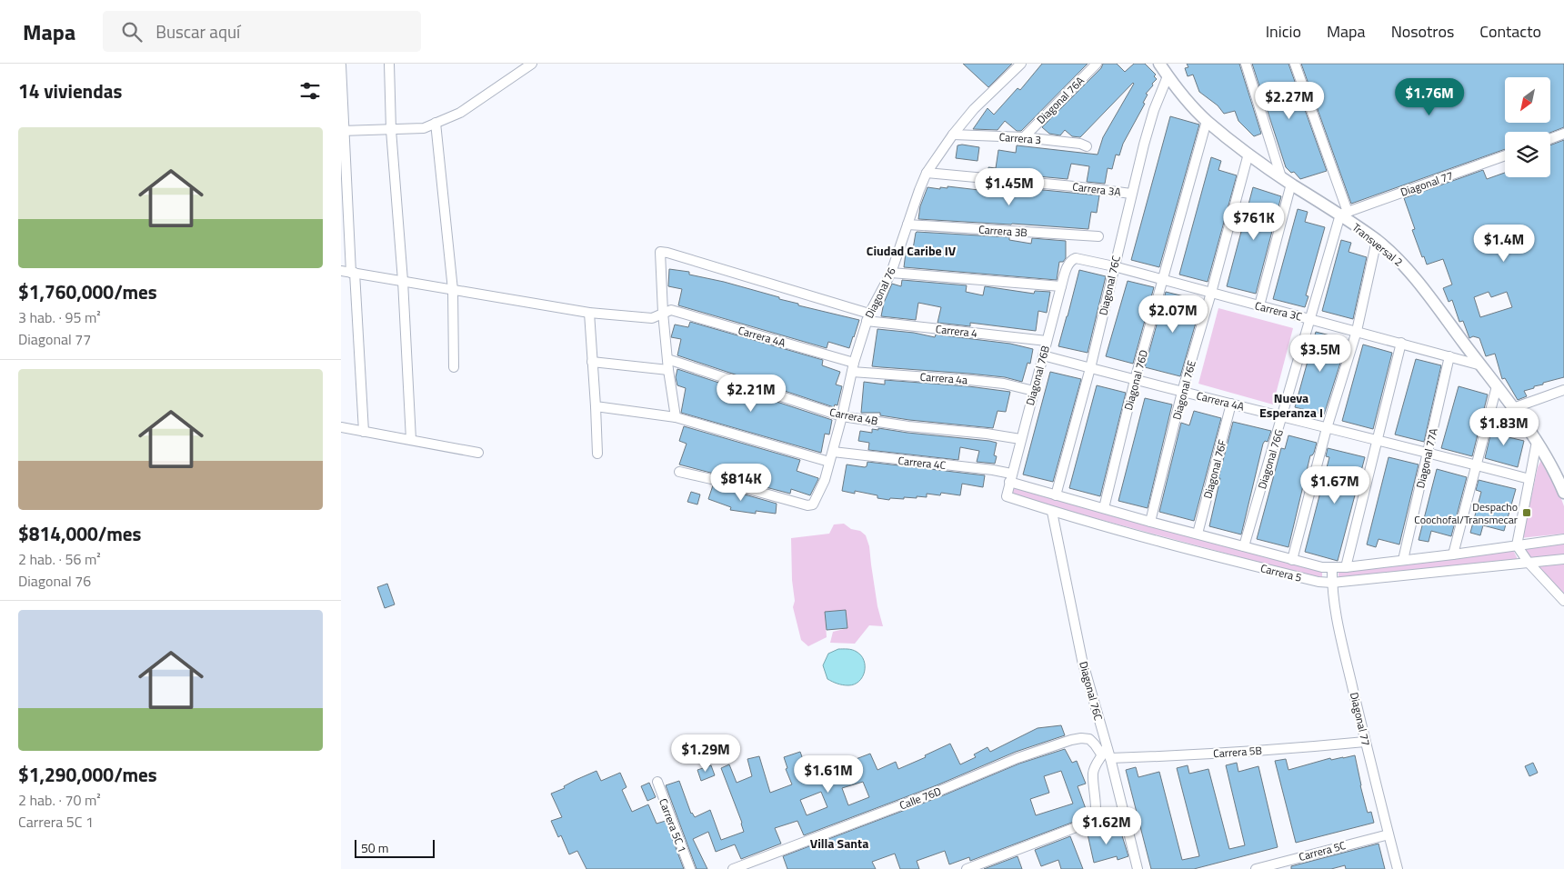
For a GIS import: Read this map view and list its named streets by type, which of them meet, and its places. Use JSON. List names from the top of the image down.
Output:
{
  "streets": {
    "street": [
      "Diagonal 76A",
      "Carrera 3",
      "Diagonal 77",
      "Carrera 3A",
      "Carrera 3B",
      "Transversal 2",
      "Diagonal 76C",
      "Diagonal 76",
      "Carrera 3C",
      "Carrera 4",
      "Carrera 4A",
      "Diagonal 76B",
      "Carrera 4a",
      "Diagonal 76D",
      "Diagonal 76E",
      "Carrera 4B",
      "Diagonal 77A",
      "Diagonal 76G",
      "Carrera 4C",
      "Diagonal 76F",
      "Carrera 5",
      "Carrera 5B",
      "Calle 76D",
      "Carrera 5C 1",
      "Carrera 5C"
    ]
  },
  "crossings": [
    ["Diagonal 76A", "Carrera 3"],
    ["Carrera 3", "Diagonal 76"],
    ["Diagonal 77", "Transversal 2"],
    ["Diagonal 77", "Diagonal 76G"],
    ["Diagonal 77", "Carrera 5"],
    ["Diagonal 77", "Carrera 5B"],
    ["Diagonal 77", "Carrera 5C"],
    ["Carrera 3A", "Diagonal 76C"],
    ["Carrera 3A", "Diagonal 76"],
    ["Carrera 3B", "Diagonal 76"],
    ["Transversal 2", "Diagonal 76C"],
    ["Transversal 2", "Carrera 3C"],
    ["Transversal 2", "Diagonal 76D"],
    ["Transversal 2", "Diagonal 76E"],
    ["Transversal 2", "Diagonal 76G"],
    ["Diagonal 76C", "Carrera 3C"],
    ["Diagonal 76C", "Carrera 4A"],
    ["Diagonal 76C", "Carrera 5"],
    ["Diagonal 76C", "Carrera 5B"],
    ["Diagonal 76C", "Calle 76D"],
    ["Diagonal 76", "Carrera 4"],
    ["Diagonal 76", "Carrera 4A"],
    ["Diagonal 76", "Carrera 4a"],
    ["Diagonal 76", "Carrera 4B"],
    ["Diagonal 76", "Carrera 4C"],
    ["Carrera 3C", "Diagonal 76B"],
    ["Carrera 3C", "Diagonal 76D"],
    ["Carrera 3C", "Diagonal 76E"],
    ["Carrera 3C", "Diagonal 77A"],
    ["Carrera 3C", "Diagonal 76G"],
    ["Carrera 4", "Carrera 4A"],
    ["Carrera 4", "Diagonal 76B"],
    ["Carrera 4A", "Diagonal 76B"],
    ["Carrera 4A", "Carrera 4a"],
    ["Carrera 4A", "Diagonal 76D"],
    ["Carrera 4A", "Diagonal 76E"],
    ["Carrera 4A", "Diagonal 77A"],
    ["Carrera 4A", "Diagonal 76G"],
    ["Carrera 4A", "Diagonal 76F"],
    ["Diagonal 76B", "Carrera 4a"],
    ["Diagonal 76B", "Carrera 4B"],
    ["Diagonal 76B", "Carrera 4C"],
    ["Diagonal 76B", "Carrera 5"],
    ["Diagonal 76D", "Carrera 5"],
    ["Diagonal 76E", "Carrera 5"],
    ["Diagonal 77A", "Carrera 5"],
    ["Diagonal 76G", "Carrera 5"],
    ["Carrera 4C", "Carrera 5"],
    ["Diagonal 76F", "Carrera 5"],
    ["Carrera 5B", "Calle 76D"]
  ],
  "districts": ["Ciudad Caribe IV", "Nueva Esperanza I", "Villa Santa"],
  "places": {
    "transit": ["Despacho Coochofal/Transmecar"]
  },
  "scale_bar": "50 m",
  "north": "bottom left",
  "page": {
    "header": "Mapa",
    "search": "Buscar aquí",
    "nav": [
      "Inicio",
      "Mapa",
      "Nosotros",
      "Contacto"
    ],
    "heading": "14 viviendas",
    "price": [
      "$1.76M",
      "$2.27M",
      "$1.45M",
      "$761K",
      "$1.4M",
      "$2.07M",
      "$3.5M",
      "$2.21M",
      "$1.83M",
      "$814K",
      "$1.67M",
      "$1.29M",
      "$1.61M",
      "$1.62M"
    ],
    "list": [
      {
        "name": "$1,760,000/mes",
        "note": "3 hab. · 95 m² · Diagonal 77"
      },
      {
        "name": "$814,000/mes",
        "note": "2 hab. · 56 m² · Diagonal 76"
      },
      {
        "name": "$1,290,000/mes",
        "note": "2 hab. · 70 m² · Carrera 5C 1"
      }
    ],
    "scale": "50 m"
  }
}
